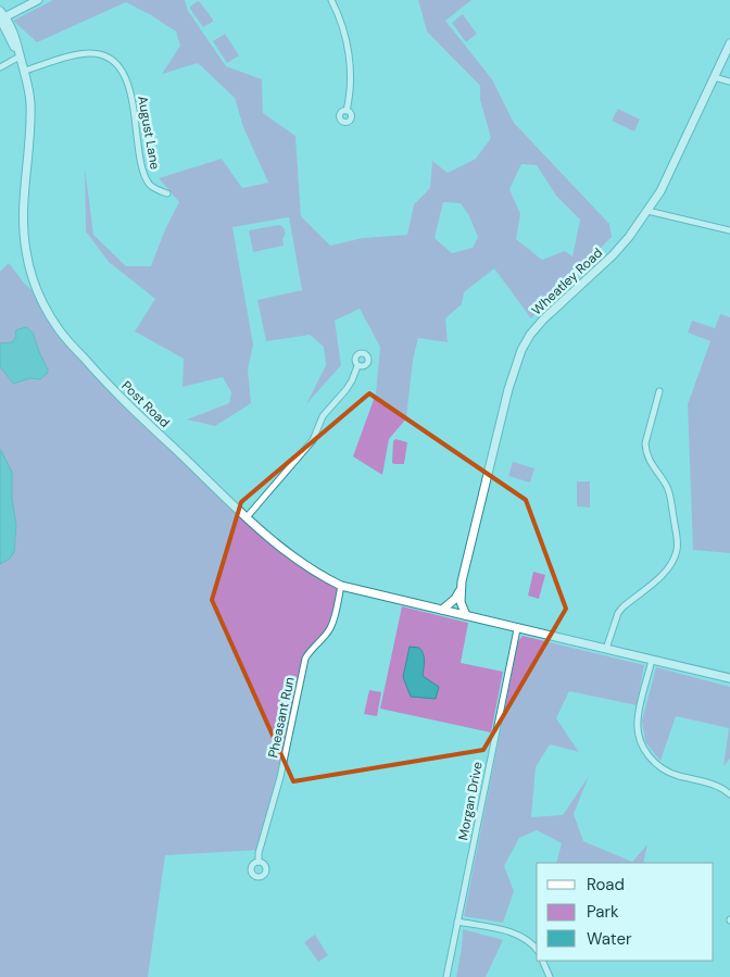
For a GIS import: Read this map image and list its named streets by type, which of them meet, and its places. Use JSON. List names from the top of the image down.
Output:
{
  "streets": {
    "main road": ["Wheatley Road", "Post Road"],
    "street": ["August Lane", "Pheasant Run", "Morgan Drive"]
  },
  "crossings": [
    ["August Lane", "Post Road"],
    ["Wheatley Road", "Post Road"],
    ["Post Road", "Pheasant Run"]
  ],
  "legend": ["Road", "Park", "Water"]
}
